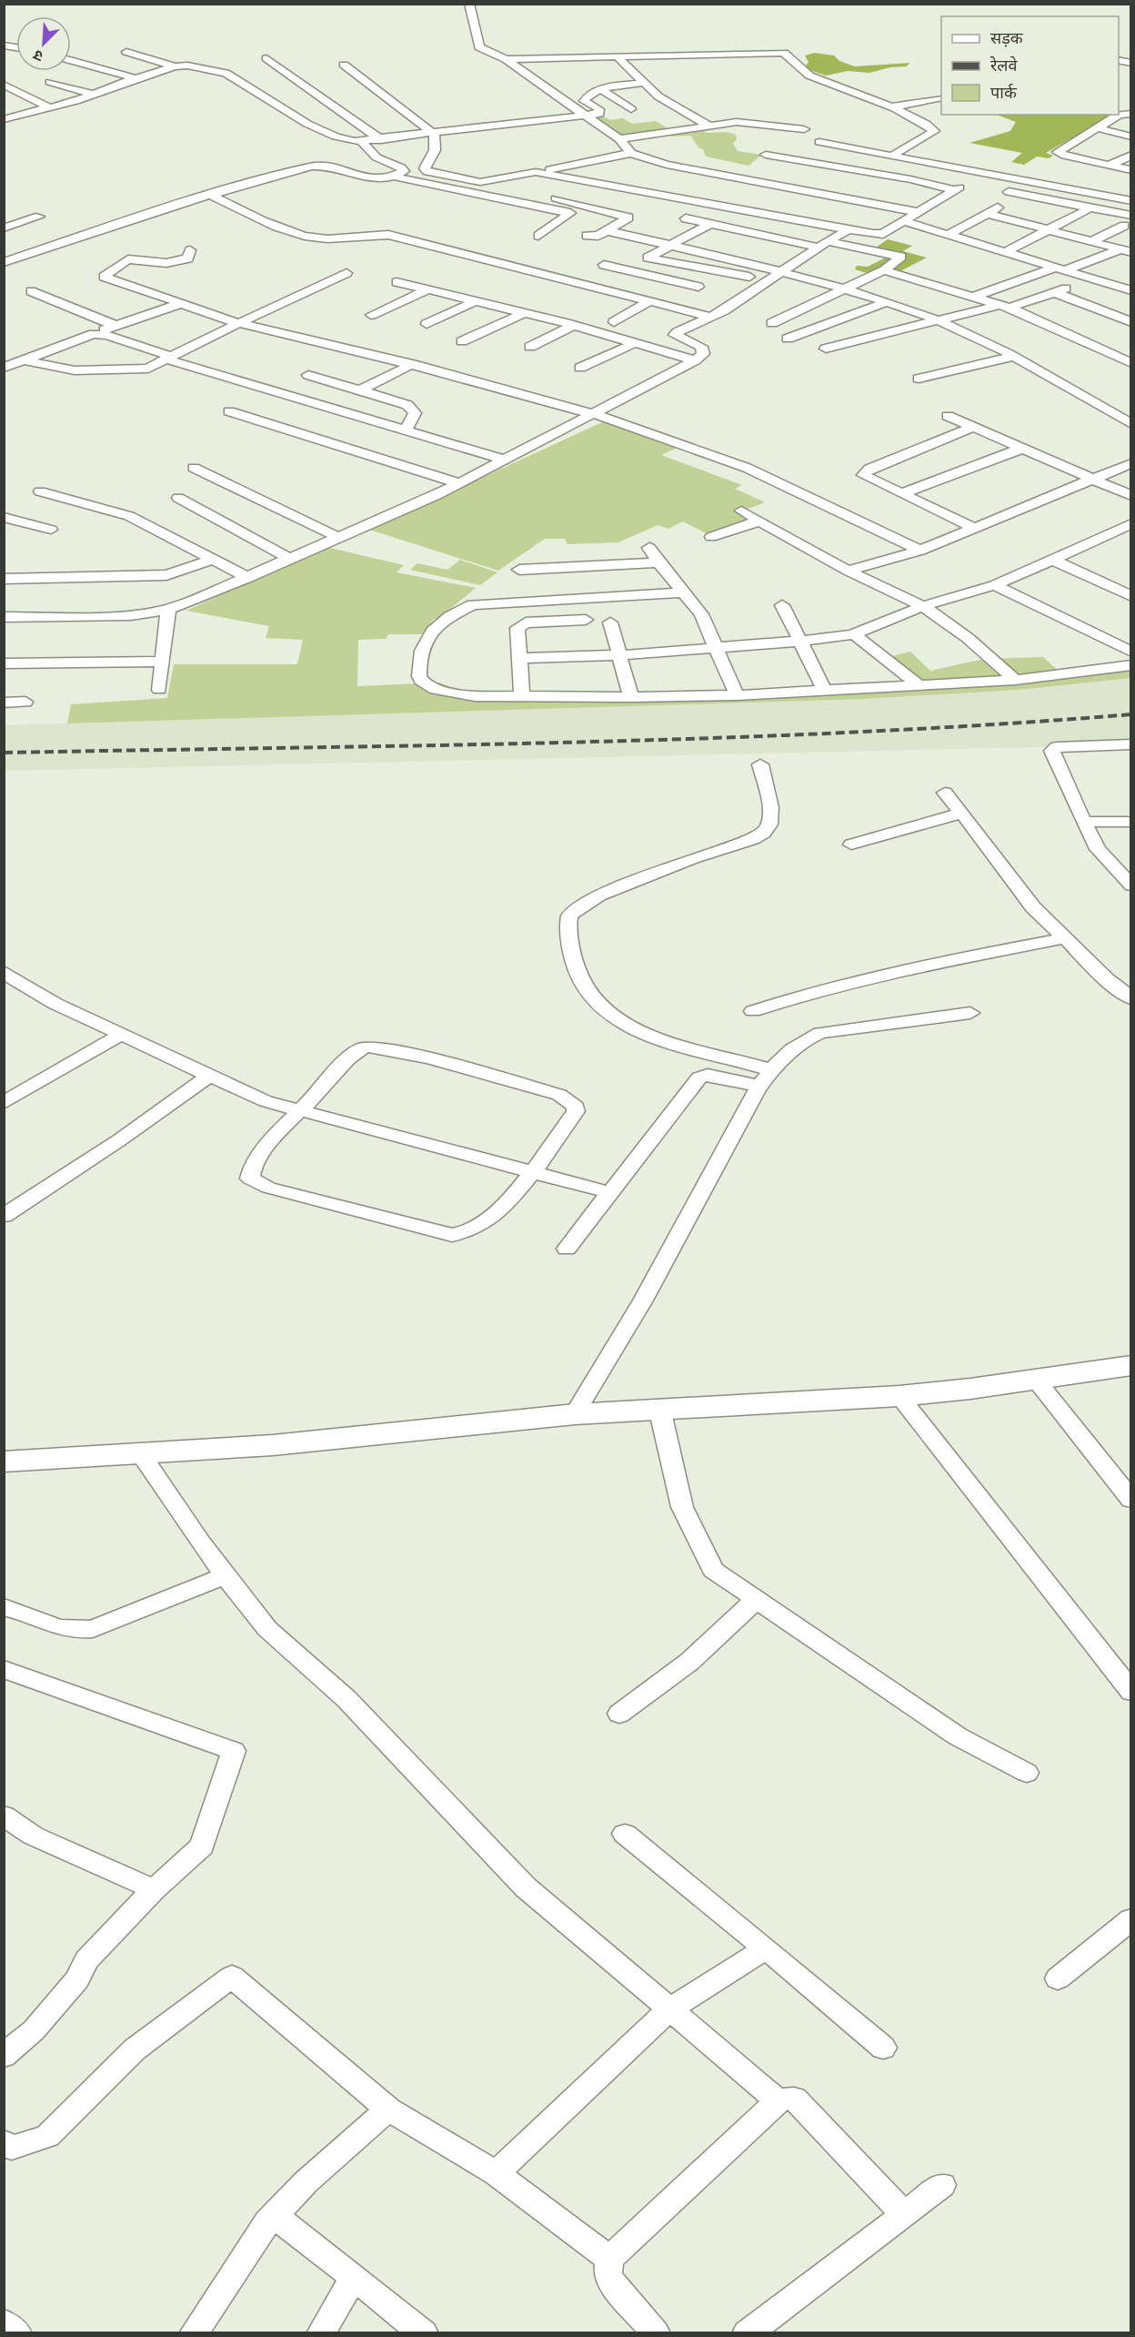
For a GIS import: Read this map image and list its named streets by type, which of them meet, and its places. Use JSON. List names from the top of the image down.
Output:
{
  "legend": ["सड़क", "रेलवे", "पार्क"],
  "north": "bottom left"
}
